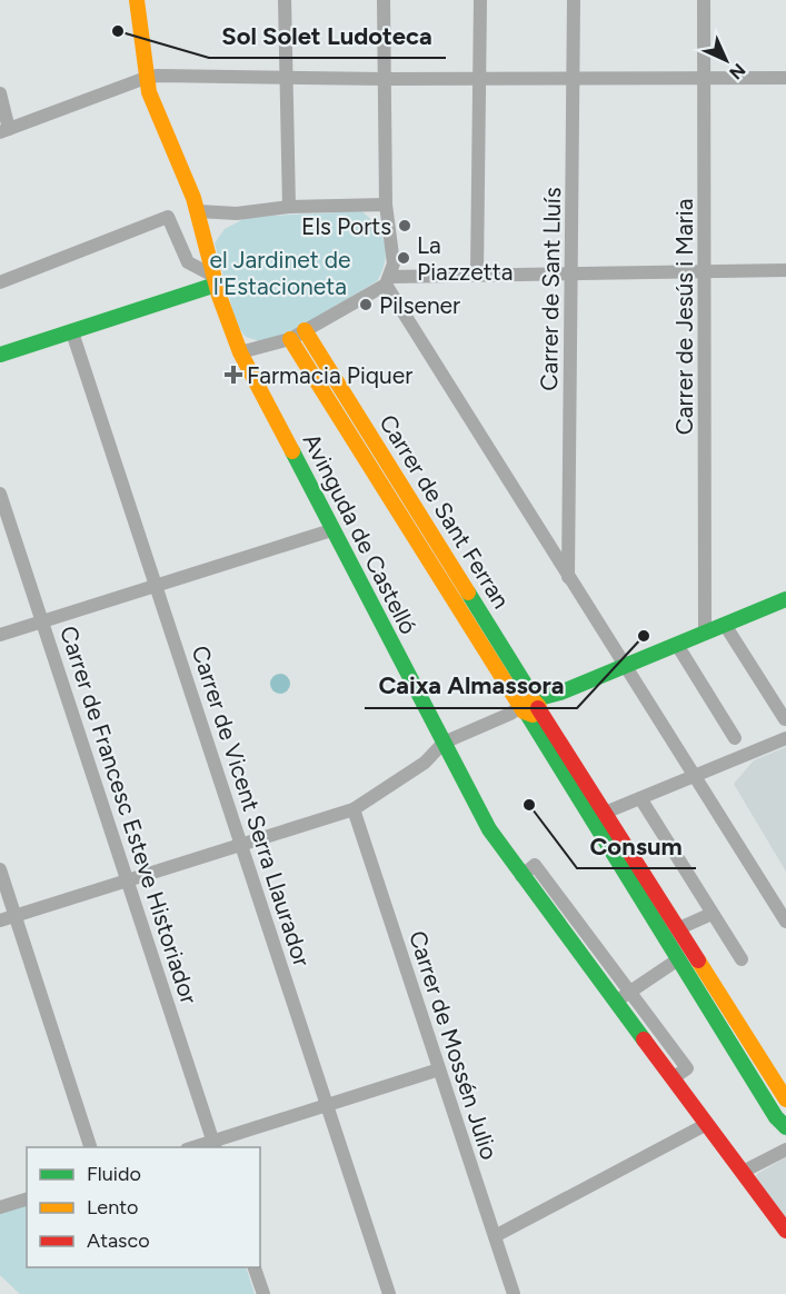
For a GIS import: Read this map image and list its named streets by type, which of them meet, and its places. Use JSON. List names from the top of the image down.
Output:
{
  "streets": {
    "street": [
      "Carrer de Sant Lluís",
      "Carrer de Jesús i Maria",
      "Carrer de Sant Ferran",
      "Avinguda de Castelló",
      "Carrer de Vicent Serra Llaurador",
      "Carrer de Francesc Esteve Historiador",
      "Carrer de Mossén Julio"
    ]
  },
  "parks": ["el Jardinet de l'Estacioneta"],
  "places": {
    "other": [
      "Sol Solet Ludoteca",
      "Els Ports",
      "La Piazzetta",
      "Pilsener",
      "Caixa Almassora",
      "Consum"
    ],
    "health": ["Farmacia Piquer"]
  },
  "legend": ["Fluido", "Lento", "Atasco"],
  "north": "bottom right"
}
